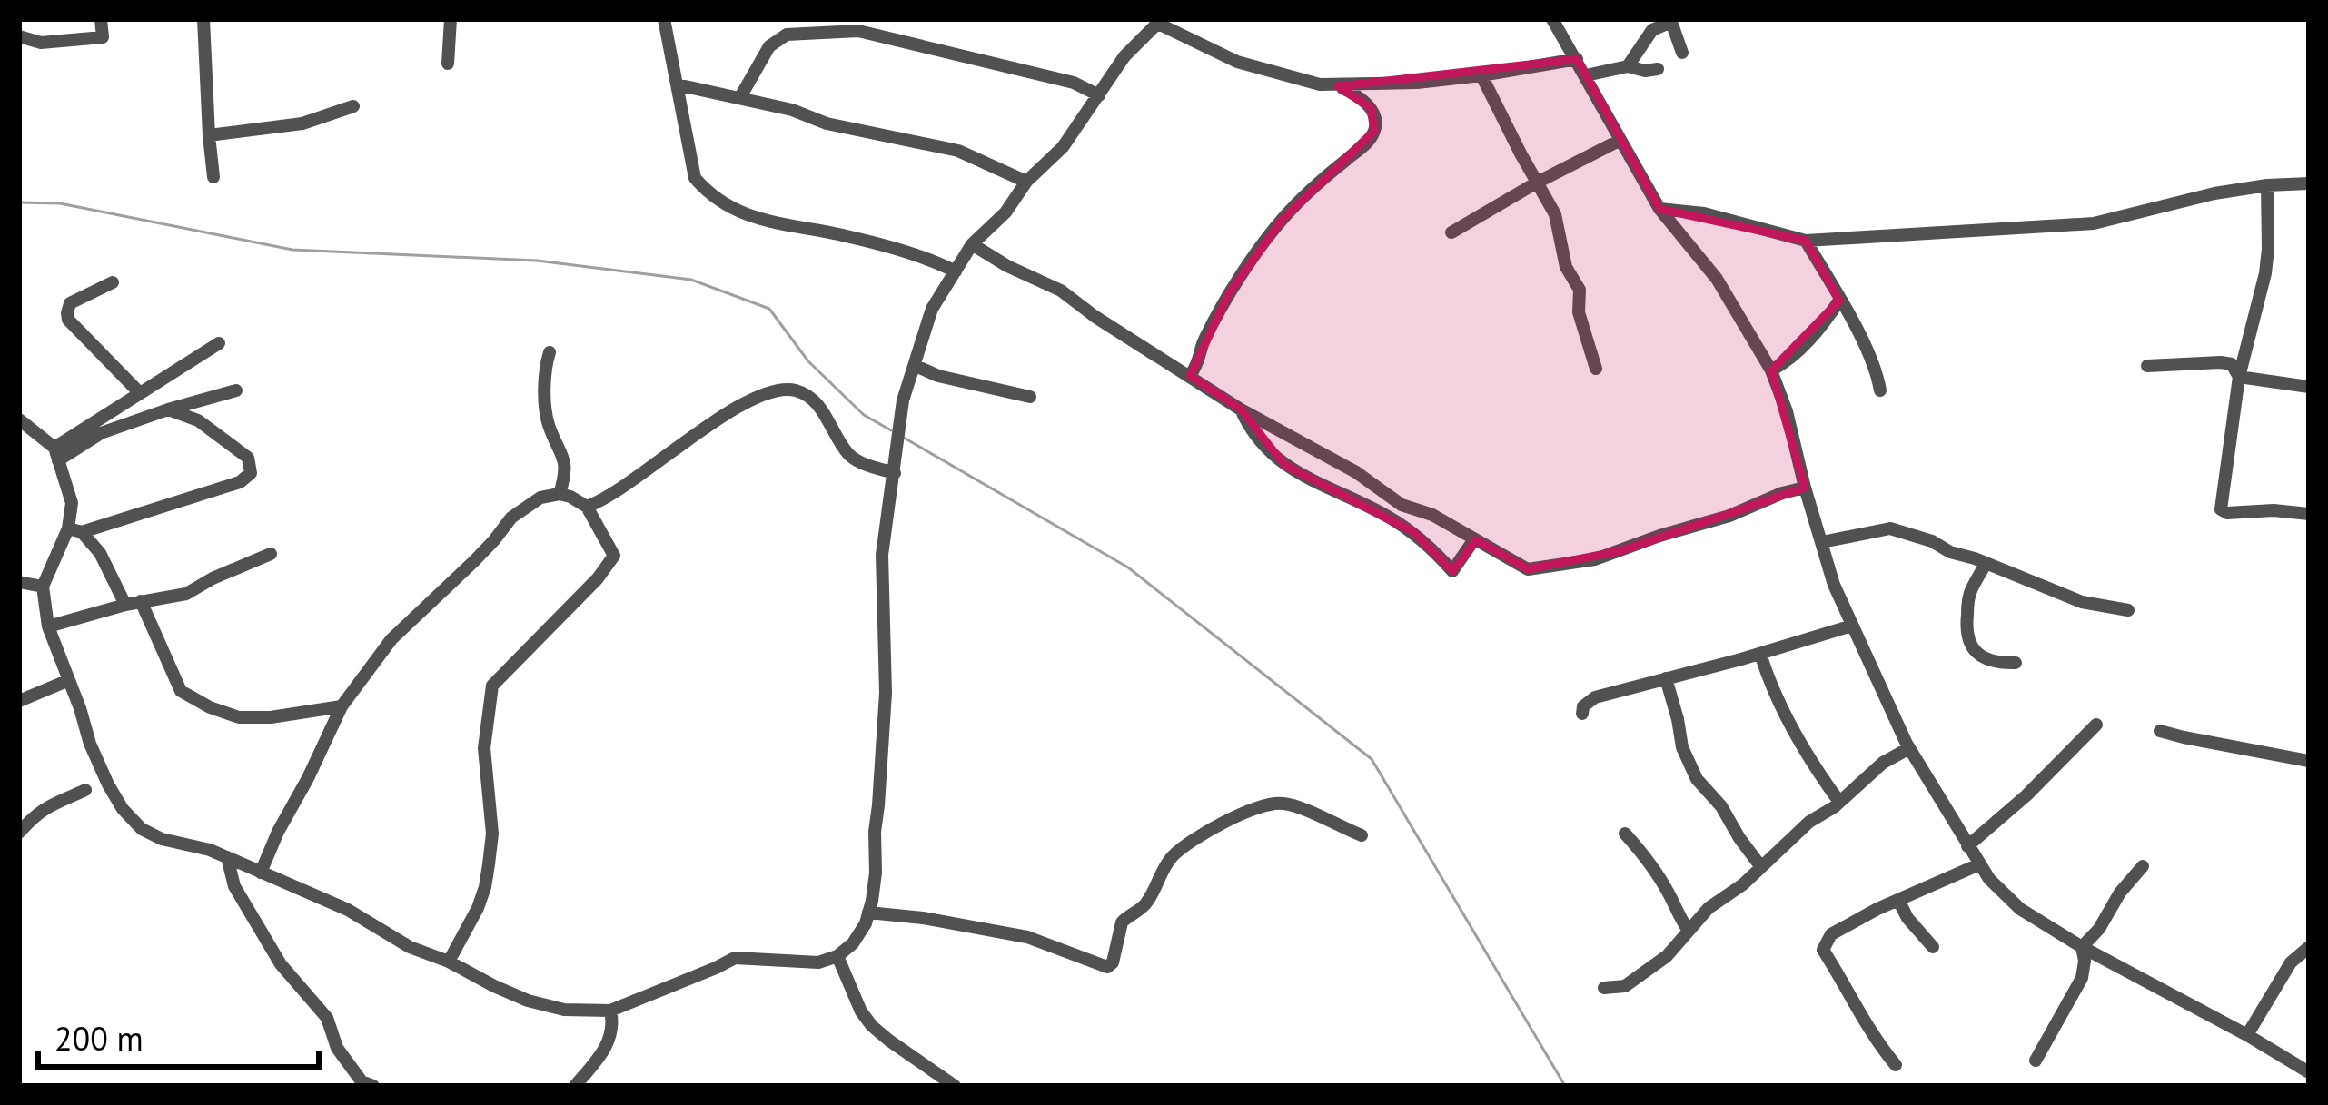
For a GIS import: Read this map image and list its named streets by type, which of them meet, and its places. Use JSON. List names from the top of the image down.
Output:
{
  "scale_bar": "200 m"
}
